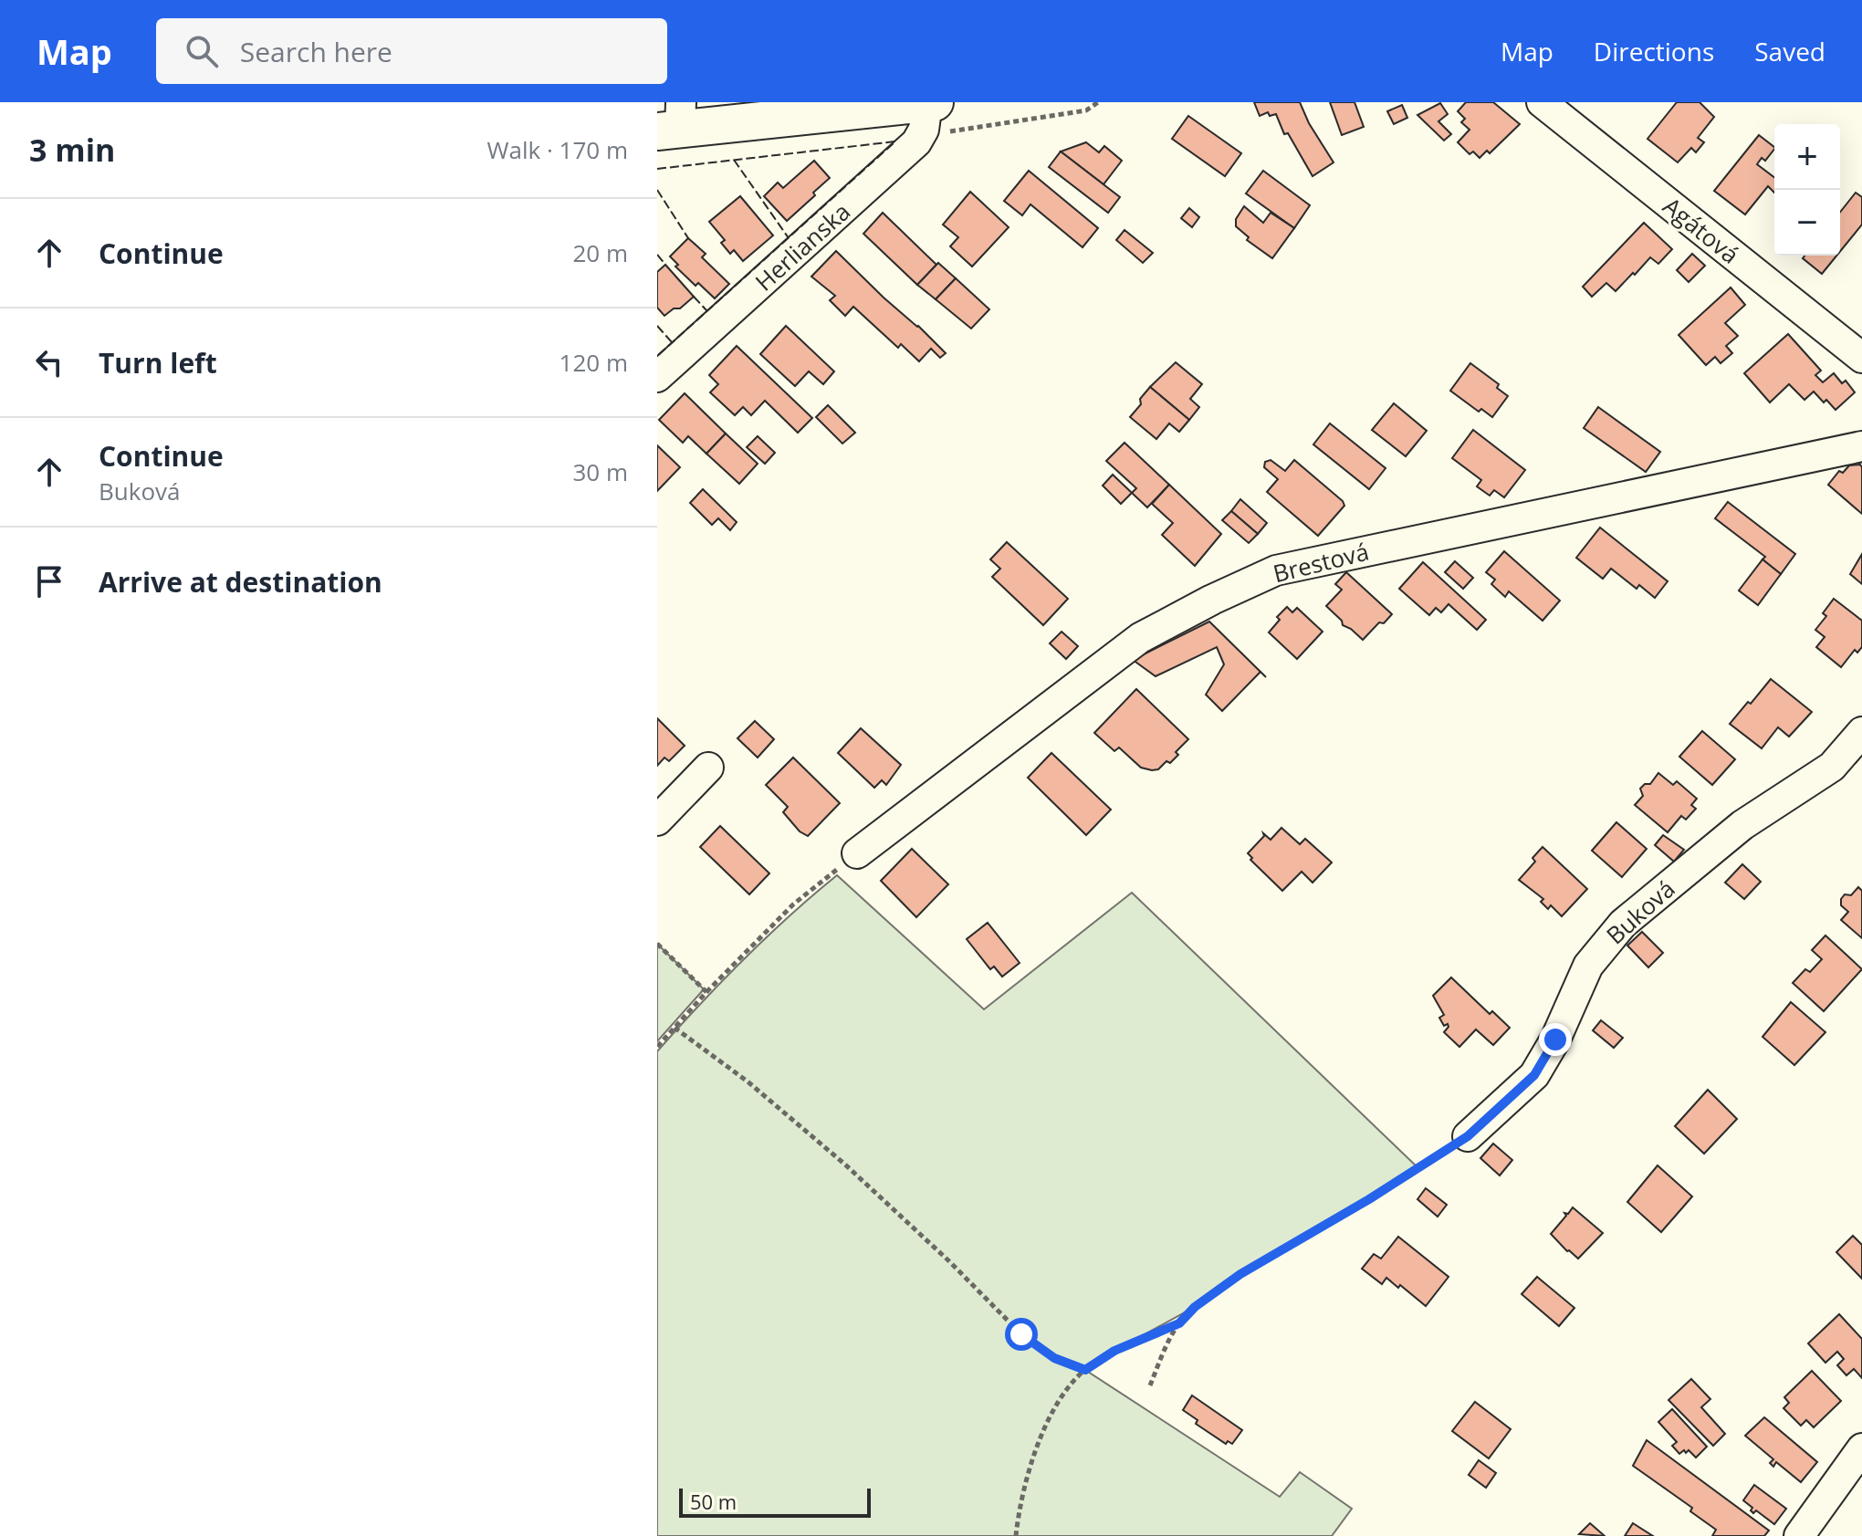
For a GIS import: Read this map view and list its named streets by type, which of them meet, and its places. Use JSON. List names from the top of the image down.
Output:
{
  "streets": {
    "main road": ["Herlianska"],
    "street": ["Agátová", "Brestová", "Buková"]
  },
  "scale_bar": "50 m",
  "page": {
    "header": "Map",
    "search": "Search here",
    "nav": ["Map", "Directions", "Saved"],
    "heading": ["3 min", "Walk · 170 m"],
    "map_buttons": ["+", "−"],
    "list": [
      ["Continue", "20 m"],
      ["Turn left", "120 m"],
      ["Continue", "Buková", "30 m"],
      "Arrive at destination"
    ],
    "scale": "50 m"
  }
}
